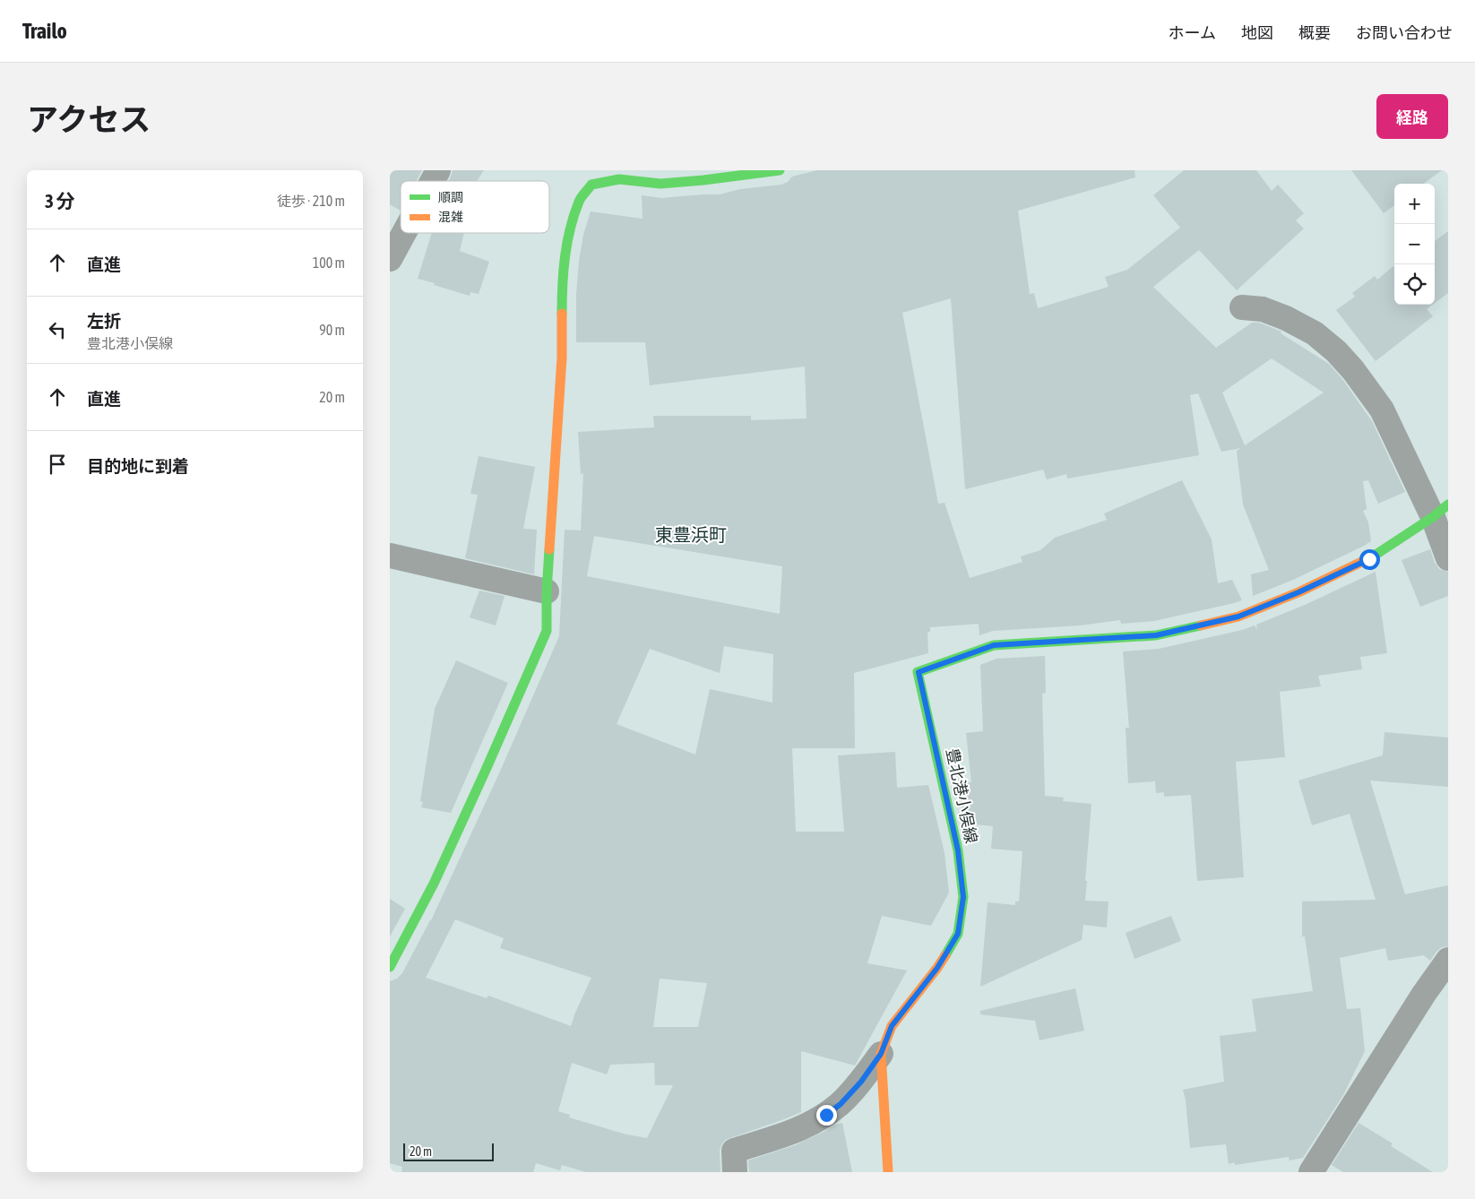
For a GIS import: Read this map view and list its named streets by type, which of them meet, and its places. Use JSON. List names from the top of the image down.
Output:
{
  "streets": {
    "street": ["豊北港小俣線"]
  },
  "districts": ["東豊浜町"],
  "legend": ["順調", "混雑"],
  "scale_bar": "20 m",
  "page": {
    "header": "Trailo",
    "nav": [
      "ホーム",
      "地図",
      "概要",
      "お問い合わせ"
    ],
    "title": "アクセス",
    "buttons": "経路",
    "heading": ["3 分", "徒歩 · 210 m"],
    "map_buttons": ["+", "−"],
    "list": [
      ["直進", "100 m"],
      ["左折", "豊北港小俣線", "90 m"],
      ["直進", "20 m"],
      "目的地に到着"
    ],
    "scale": "20 m"
  }
}
